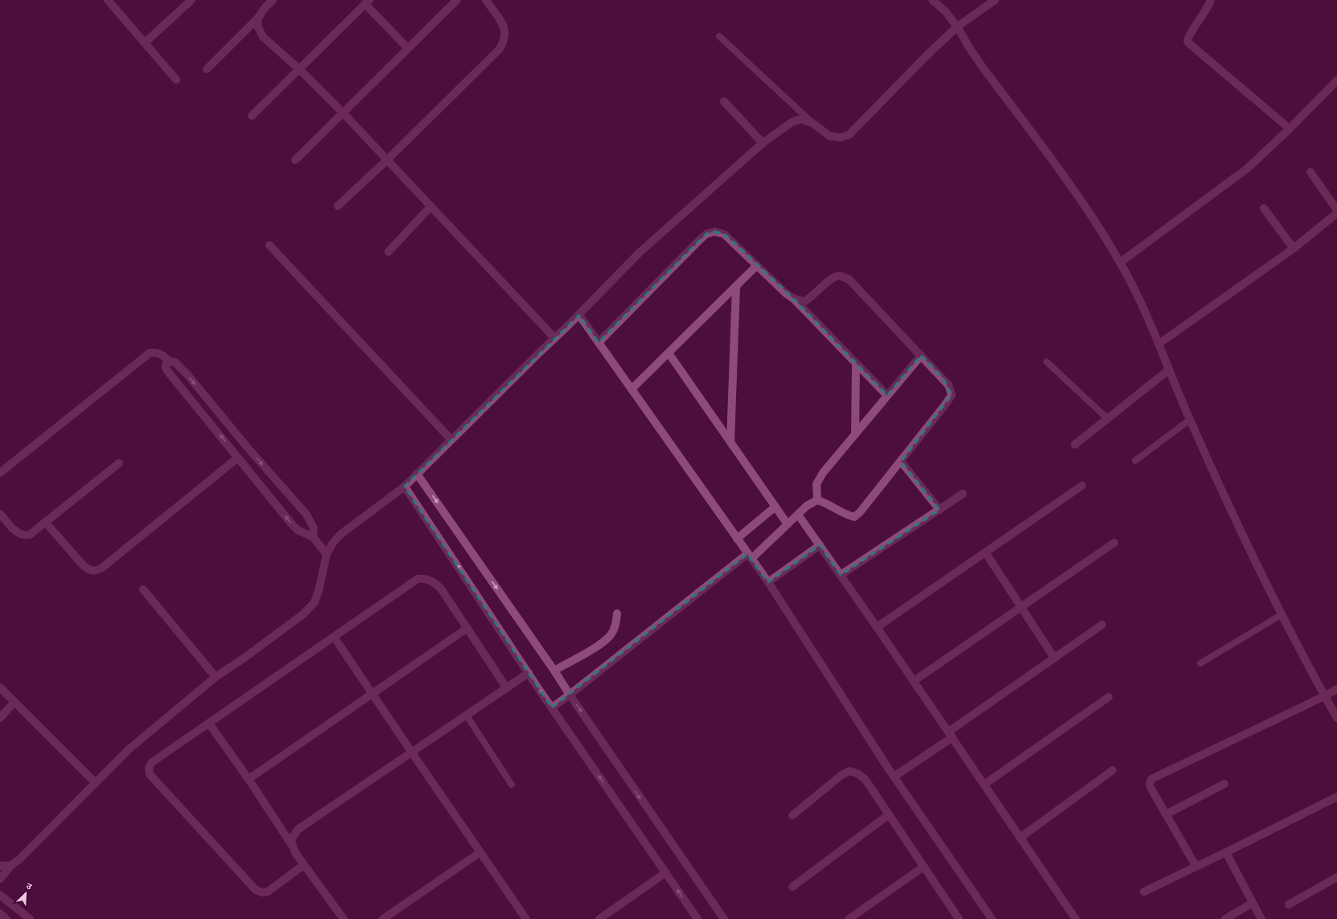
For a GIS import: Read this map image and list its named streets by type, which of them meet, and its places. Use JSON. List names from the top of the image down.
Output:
{
  "north": "top right"
}
